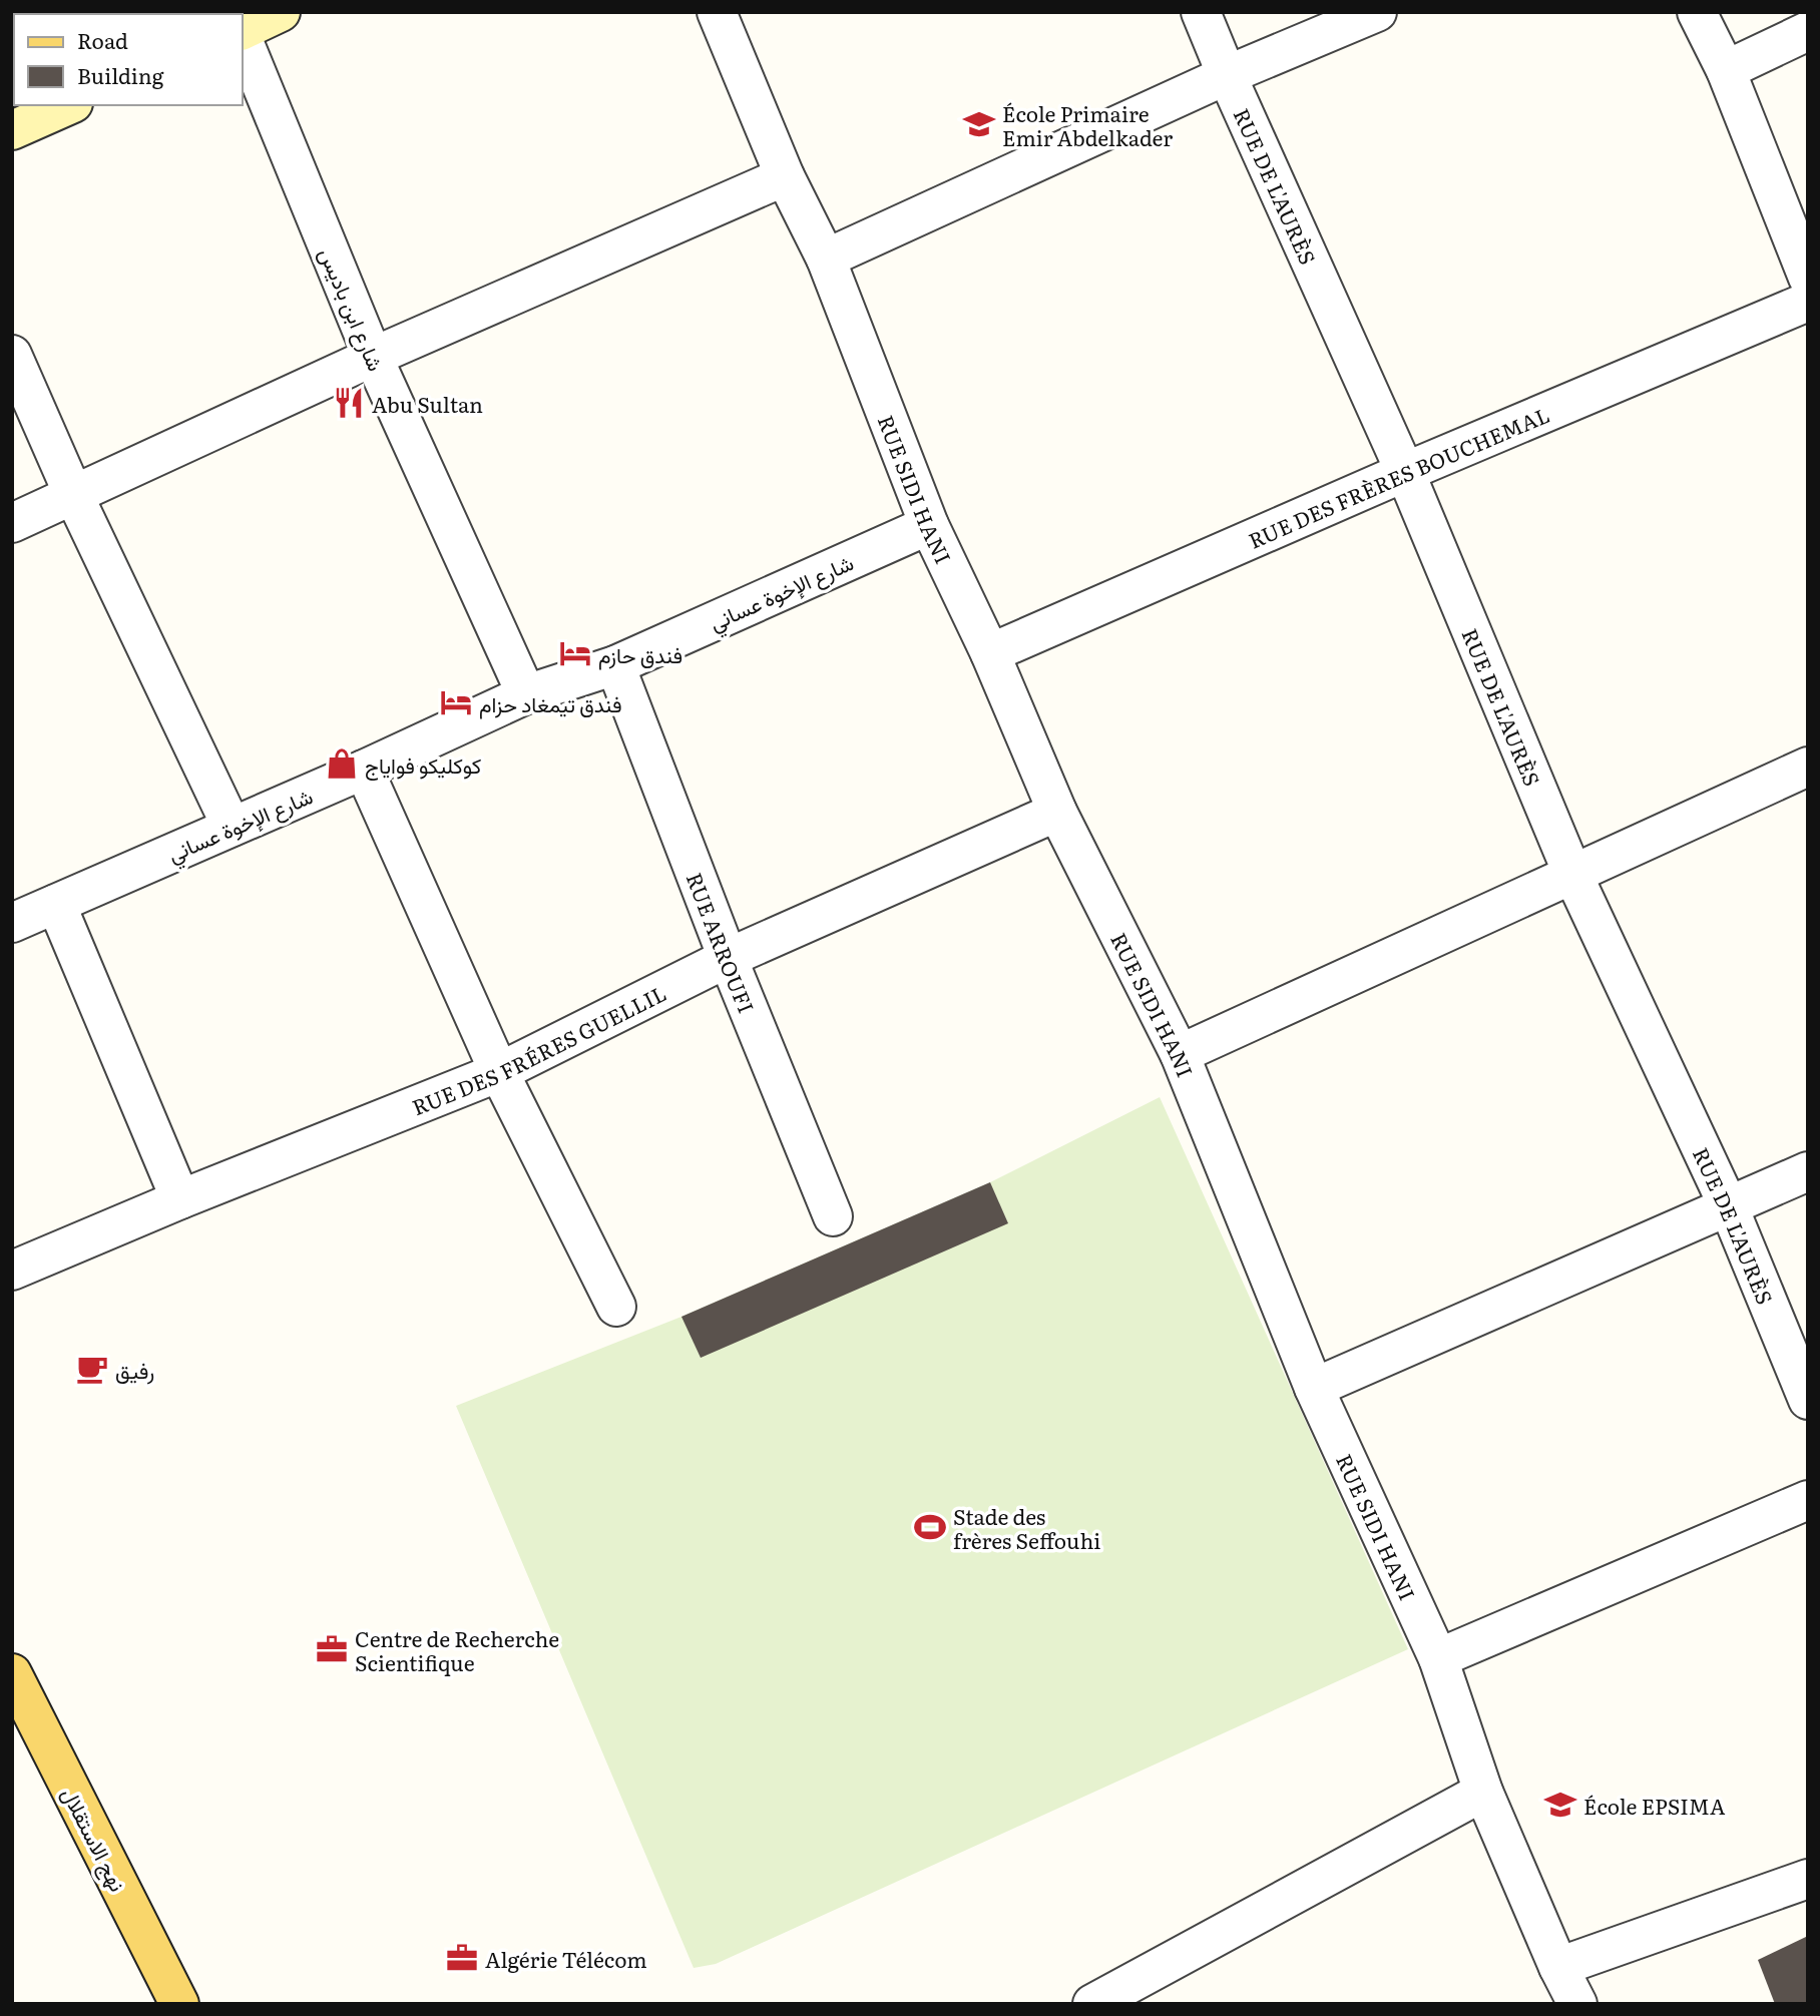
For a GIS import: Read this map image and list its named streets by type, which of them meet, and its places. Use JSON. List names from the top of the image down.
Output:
{
  "streets": {
    "main road": ["نهج الاستقلال"],
    "street": [
      "RUE DE L'AURÈS",
      "شارع ابن باديس",
      "RUE DES FRÈRES BOUCHEMAL",
      "RUE SIDI HANI",
      "شارع الإخوة عساني",
      "RUE ARROUFI",
      "RUE DES FRÉRES GUELLIL"
    ]
  },
  "crossings": [
    ["RUE DE L'AURÈS", "RUE DES FRÈRES BOUCHEMAL"],
    ["شارع ابن باديس", "شارع الإخوة عساني"],
    ["RUE DES FRÈRES BOUCHEMAL", "RUE SIDI HANI"],
    ["RUE SIDI HANI", "شارع الإخوة عساني"],
    ["RUE SIDI HANI", "RUE DES FRÉRES GUELLIL"],
    ["شارع الإخوة عساني", "RUE ARROUFI"],
    ["RUE ARROUFI", "RUE DES FRÉRES GUELLIL"]
  ],
  "places": {
    "school or university": ["École Primaire Emir Abdelkader", "École EPSIMA"],
    "restaurant": ["Abu Sultan"],
    "hotel": ["فندق حازم", "فندق تيمغاد حزام"],
    "shop": ["كوكليكو فواياج"],
    "cafe": ["رفيق"],
    "sports": ["Stade des frères Seffouhi"],
    "office": ["Centre de Recherche Scientifique", "Algérie Télécom"]
  },
  "legend": ["Road", "Building"]
}
